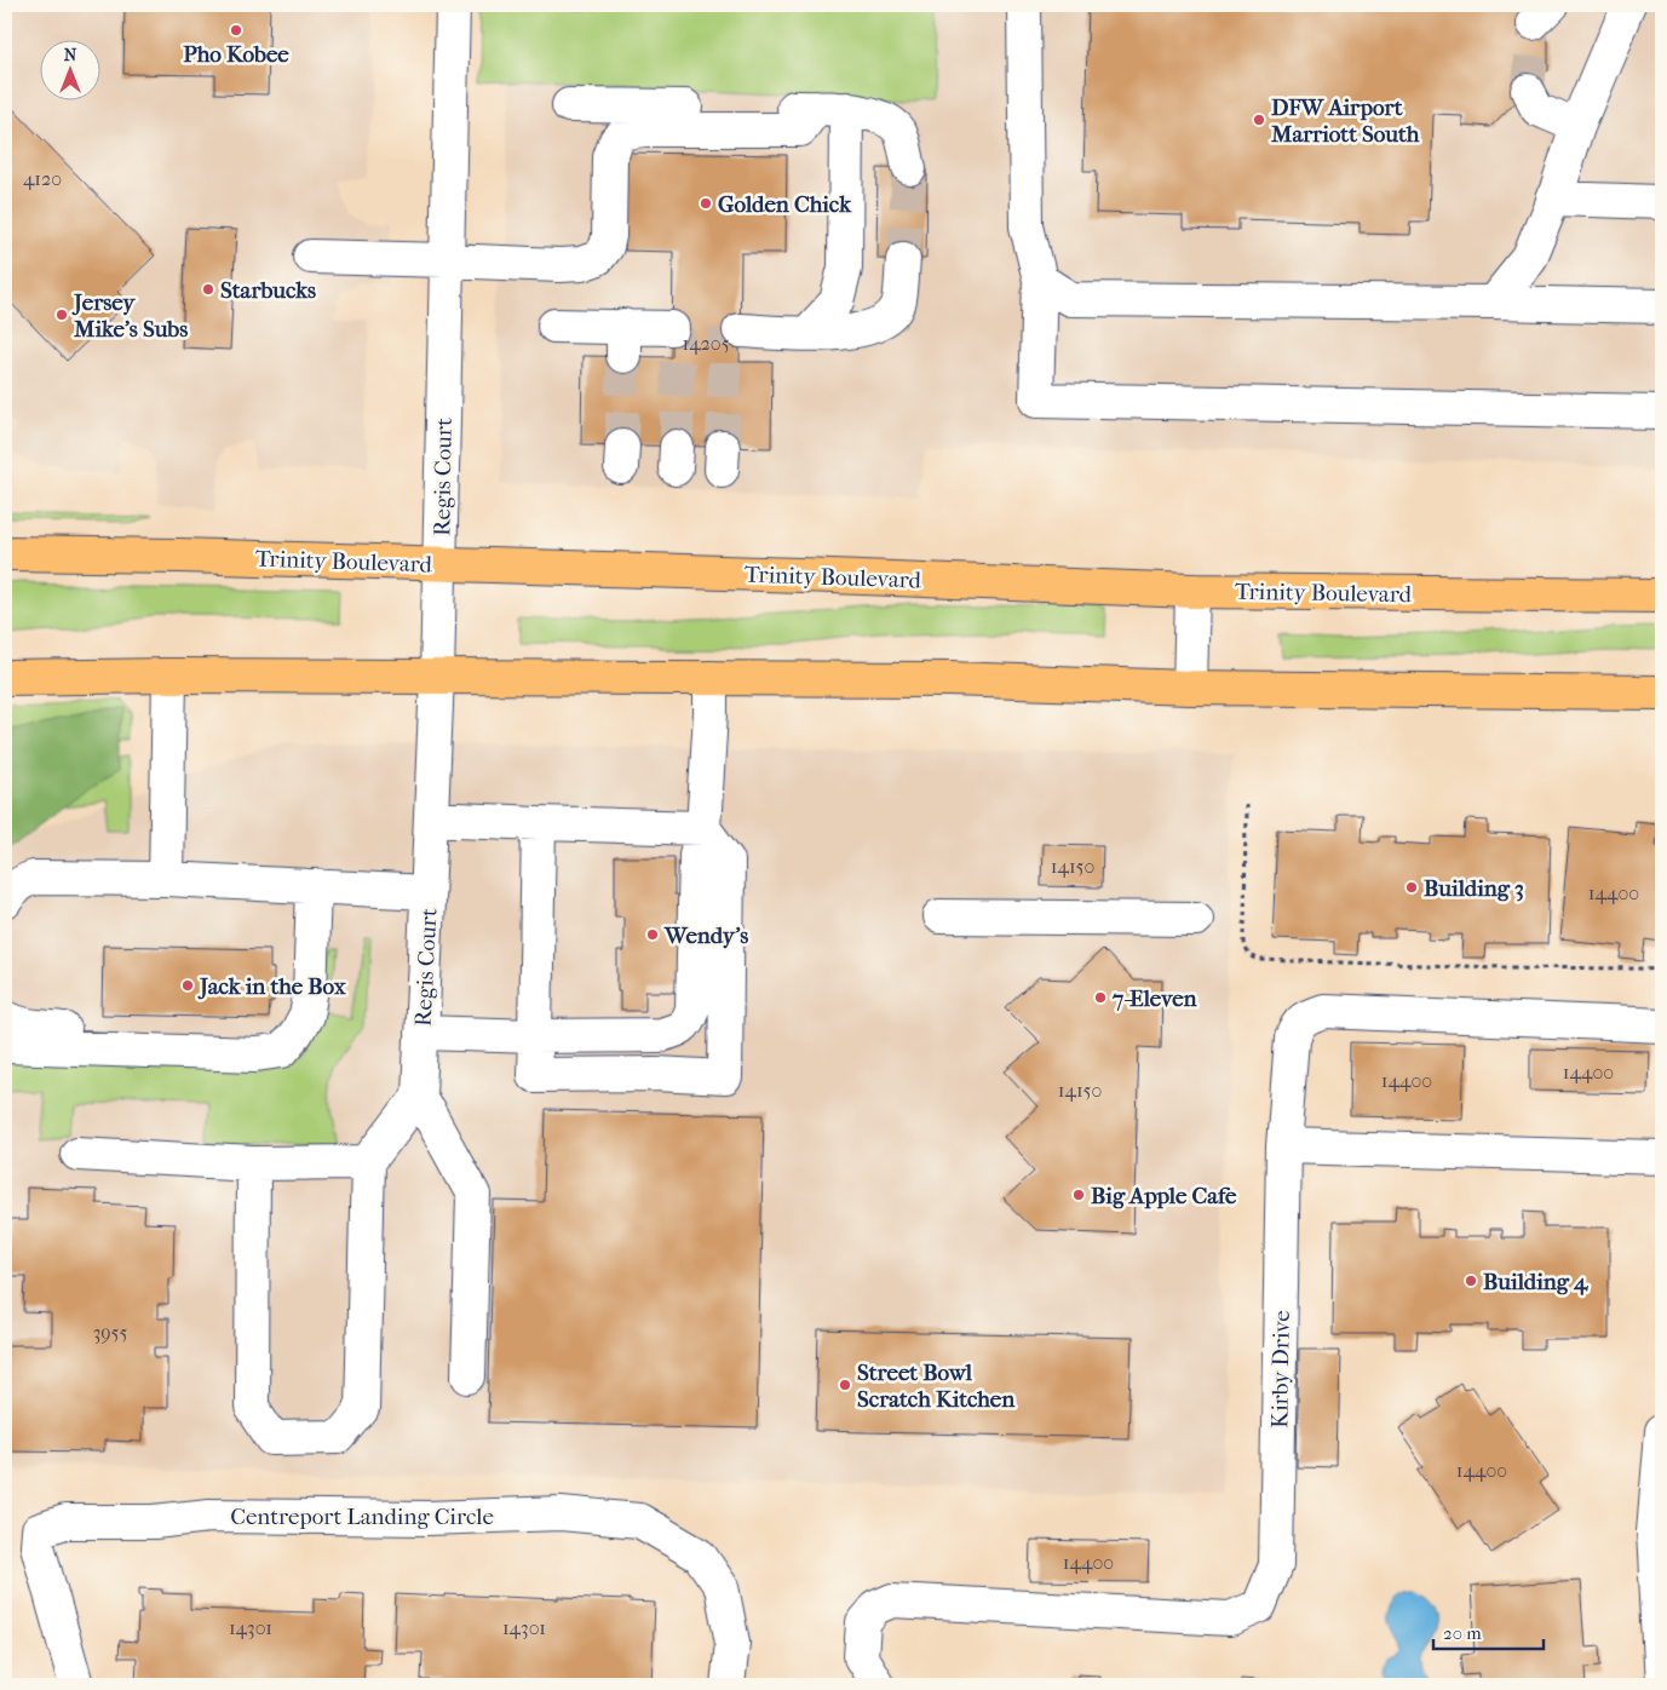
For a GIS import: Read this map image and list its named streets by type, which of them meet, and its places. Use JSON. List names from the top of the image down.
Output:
{
  "streets": {
    "main road": ["Trinity Boulevard"],
    "street": ["Regis Court", "Kirby Drive", "Centreport Landing Circle"]
  },
  "crossings": [
    ["Regis Court", "Trinity Boulevard"]
  ],
  "places": [
    "Pho Kobee",
    "DFW Airport Marriott South",
    "Golden Chick",
    "Starbucks",
    "Jersey Mike's Subs",
    "Building 3",
    "Wendy's",
    "Jack in the Box",
    "7-Eleven",
    "Big Apple Cafe",
    "Building 4",
    "Street Bowl Scratch Kitchen"
  ],
  "house_numbers": [
    "4120",
    "14205",
    "14150",
    "14400",
    "14400",
    "14400",
    "14150",
    "3955",
    "14400",
    "14400",
    "14301",
    "14301"
  ],
  "scale_bar": "20 m",
  "north": "top"
}
